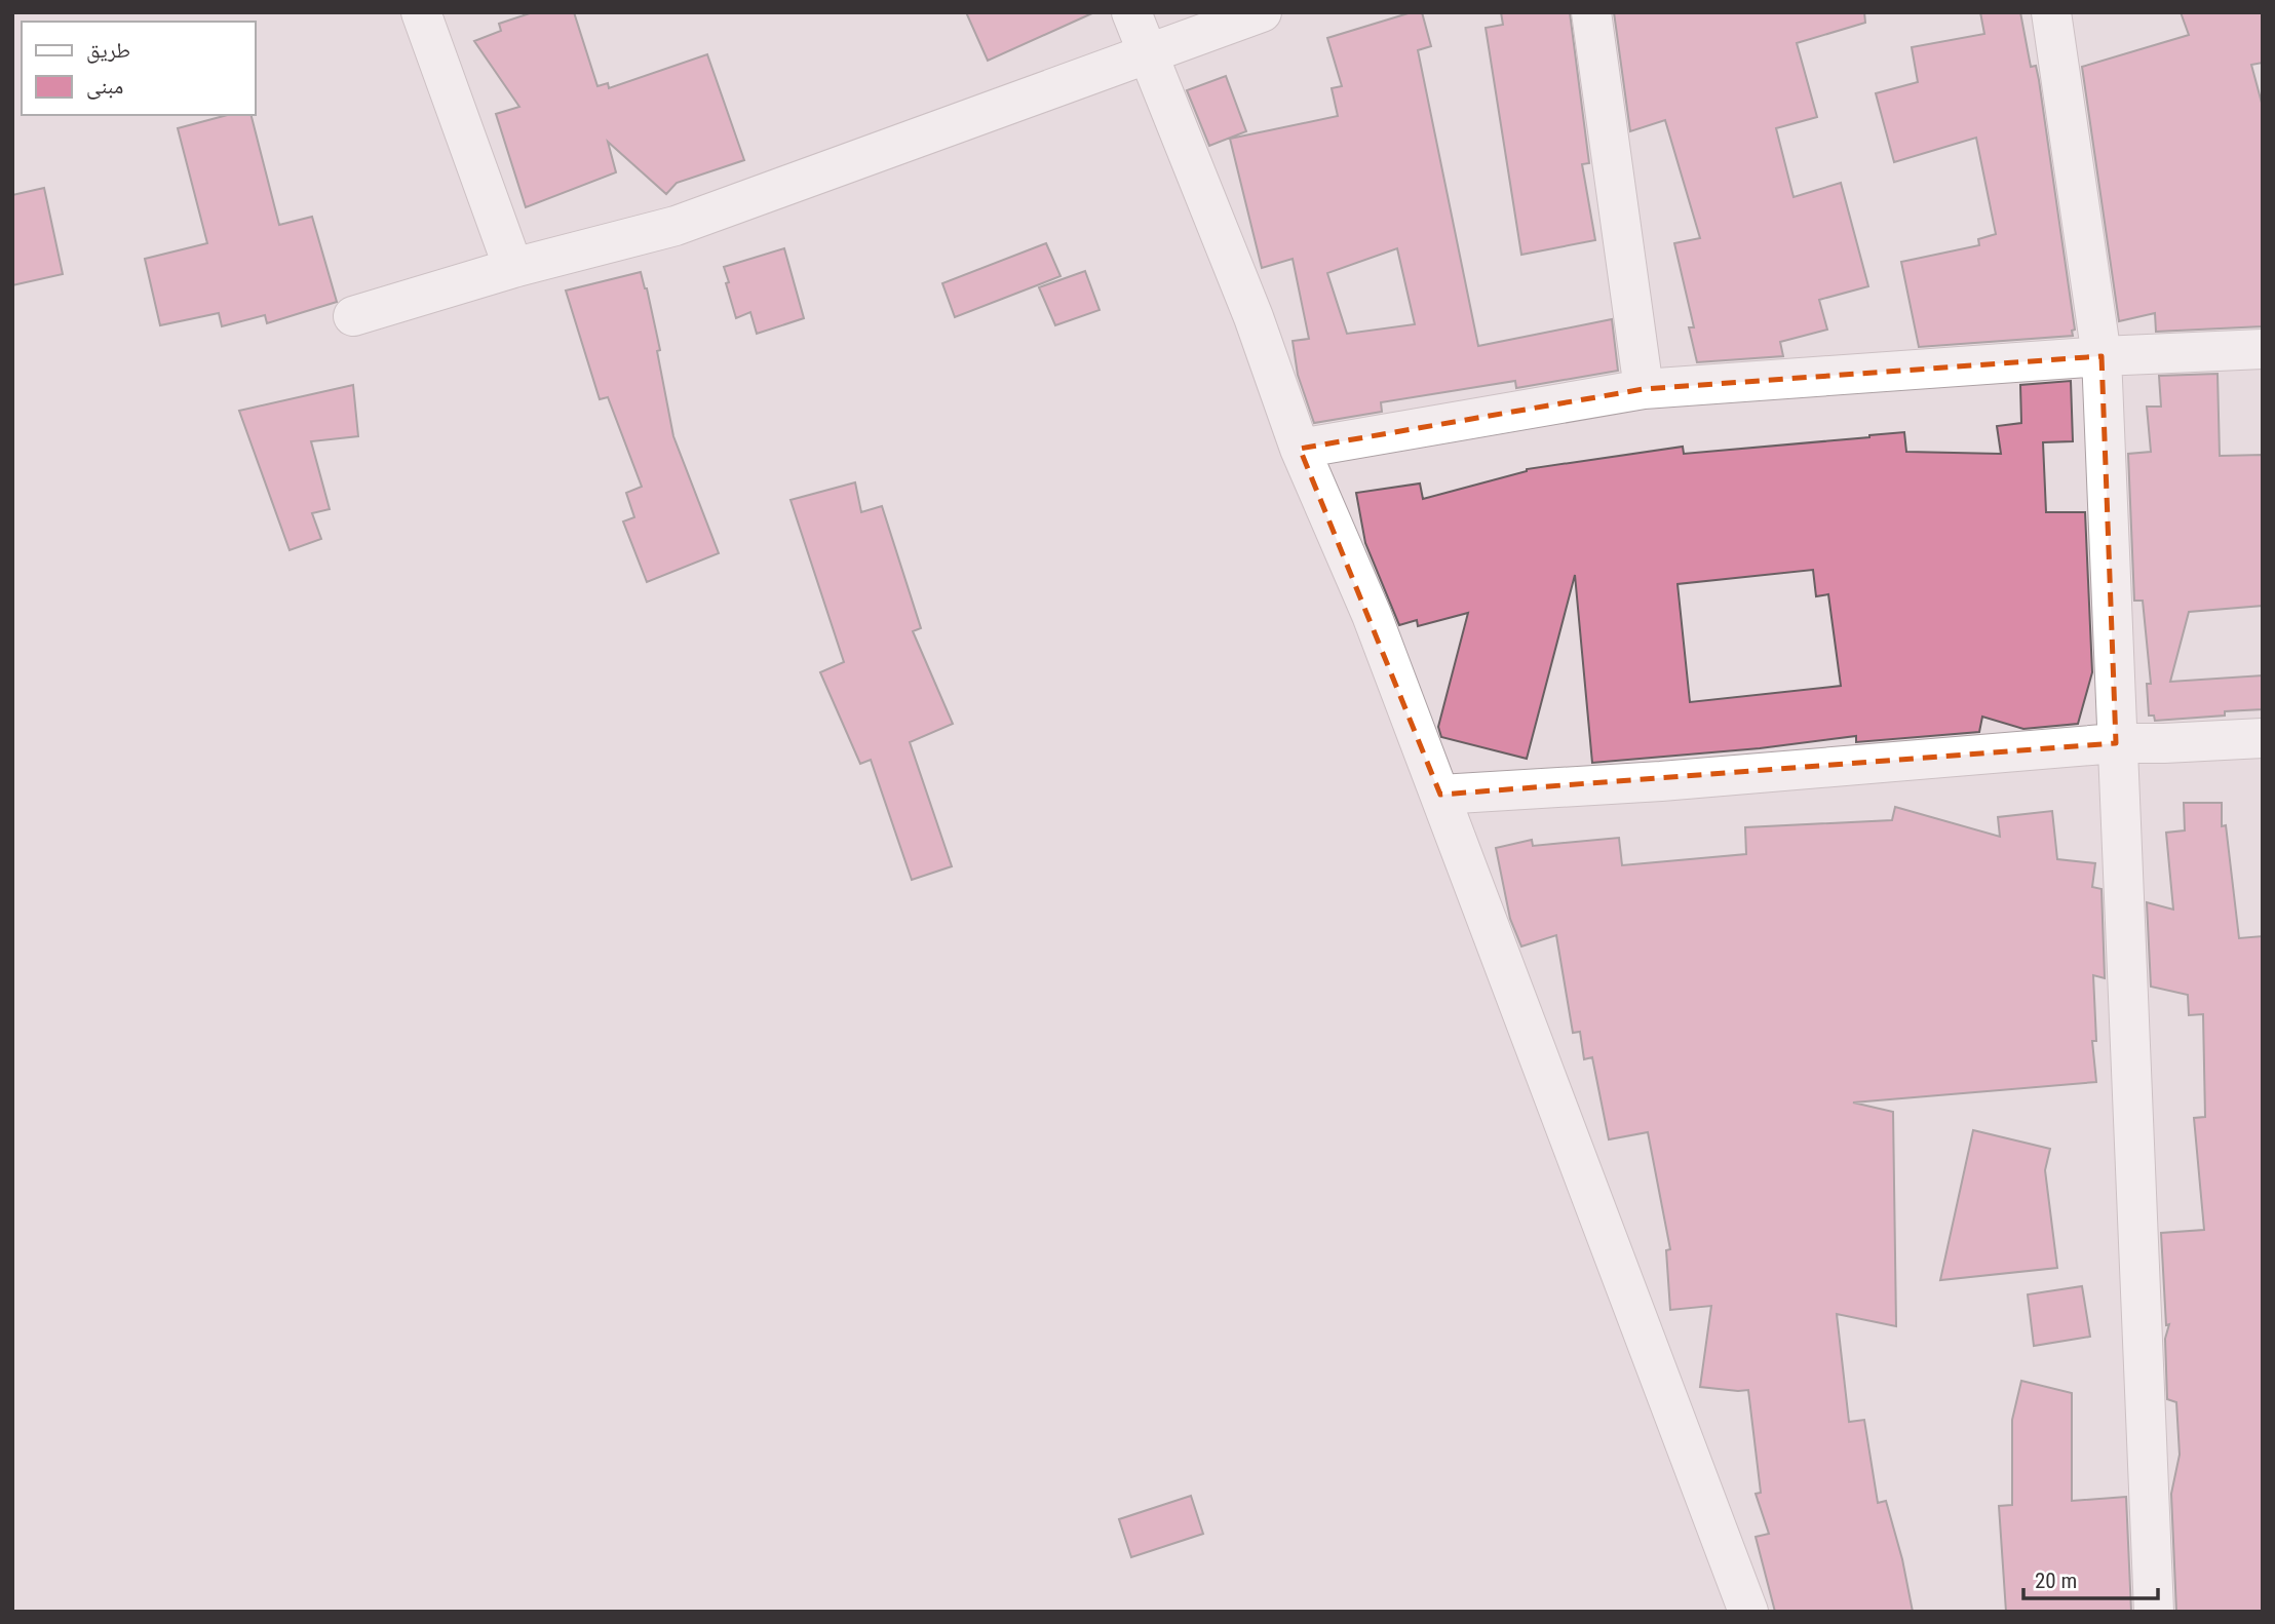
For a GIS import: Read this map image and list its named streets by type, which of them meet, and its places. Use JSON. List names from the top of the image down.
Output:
{
  "legend": ["طريق", "مبنى"],
  "scale_bar": "20 m"
}
